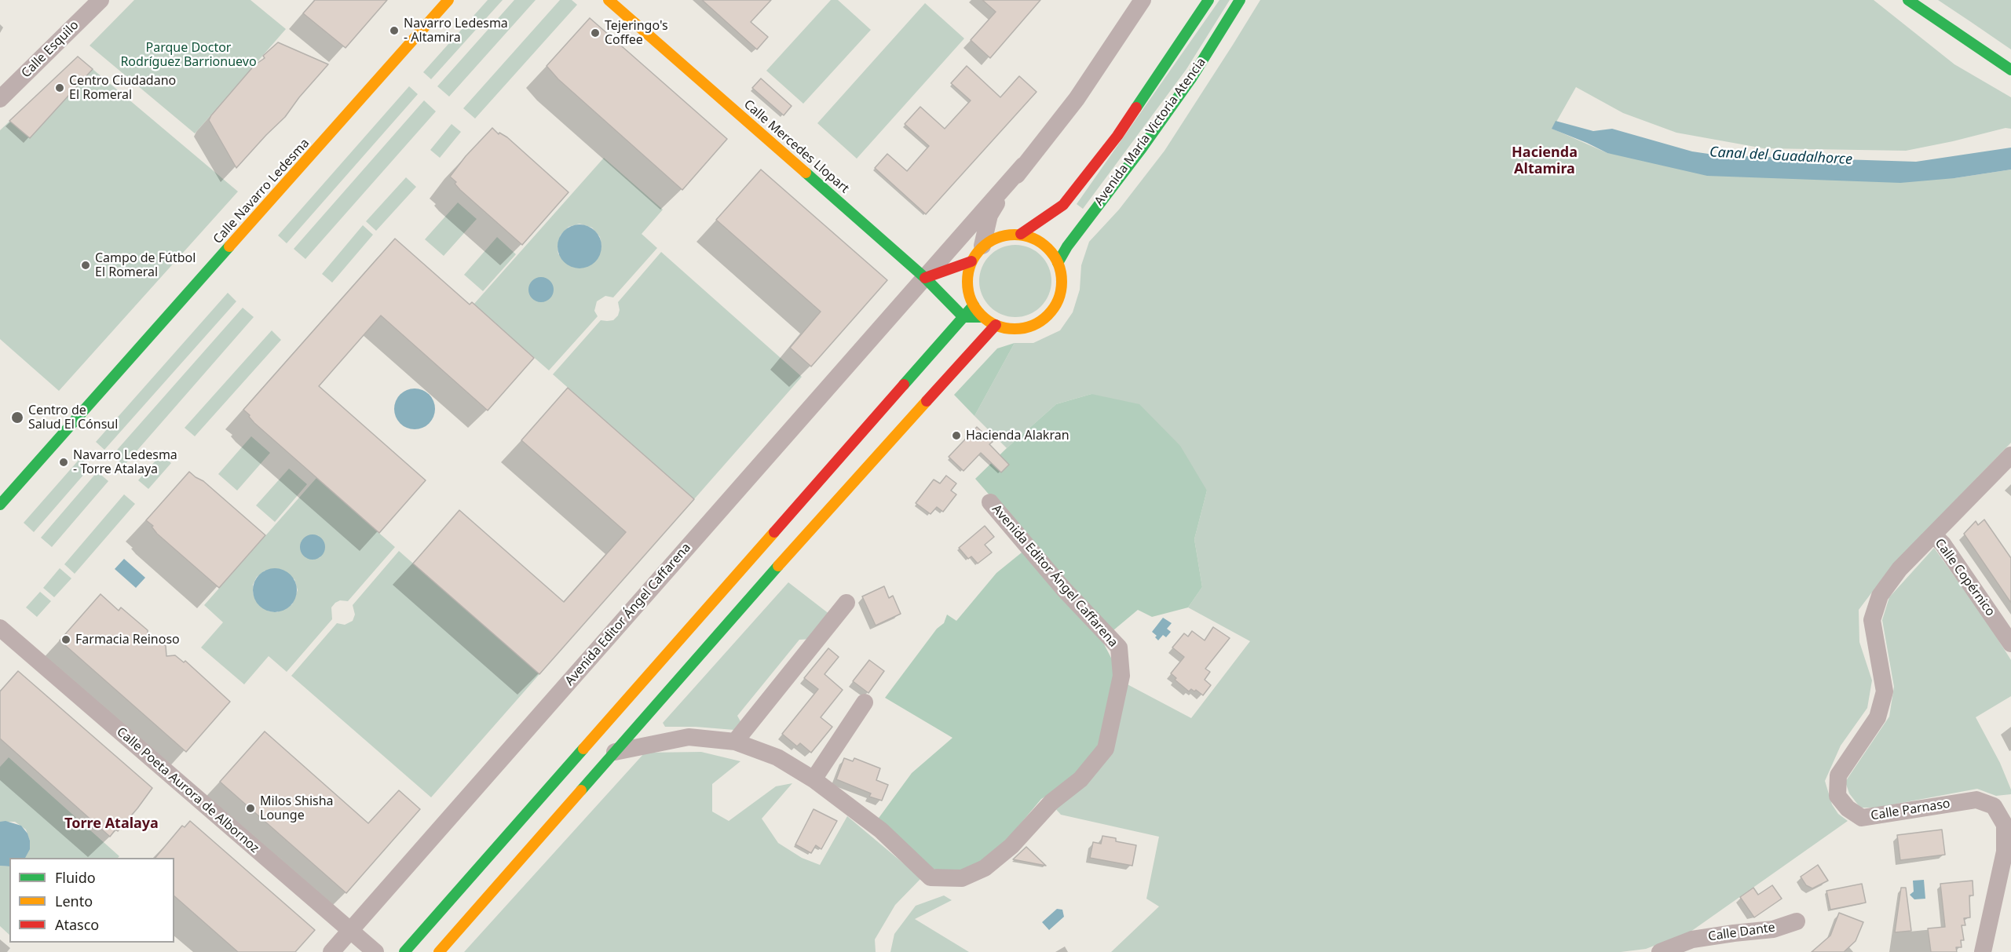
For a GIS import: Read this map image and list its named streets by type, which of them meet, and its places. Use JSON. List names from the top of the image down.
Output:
{
  "streets": {
    "main road": ["Avenida María Victoria Atencia", "Calle Mercedes Llopart", "Calle Navarro Ledesma"],
    "street": [
      "Calle Esquilo",
      "Avenida Editor Ángel Caffarena",
      "Calle Copérnico",
      "Calle Poeta Aurora de Albornoz",
      "Calle Parnaso",
      "Calle Dante"
    ]
  },
  "crossings": [
    ["Calle Mercedes Llopart", "Avenida Editor Ángel Caffarena"],
    ["Avenida Editor Ángel Caffarena", "Calle Poeta Aurora de Albornoz"],
    ["Calle Copérnico", "Calle Parnaso"]
  ],
  "districts": ["Hacienda Altamira", "Torre Atalaya"],
  "water": ["Canal del Guadalhorce"],
  "parks": ["Parque Doctor Rodríguez Barrionuevo"],
  "places": [
    "Navarro Ledesma - Altamira",
    "Tejeringo's Coffee",
    "Centro Ciudadano El Romeral",
    "Campo de Fútbol El Romeral",
    "Centro de Salud El Cónsul",
    "Hacienda Alakran",
    "Navarro Ledesma - Torre Atalaya",
    "Farmacia Reinoso",
    "Milos Shisha Lounge"
  ],
  "legend": ["Fluido", "Lento", "Atasco"]
}
